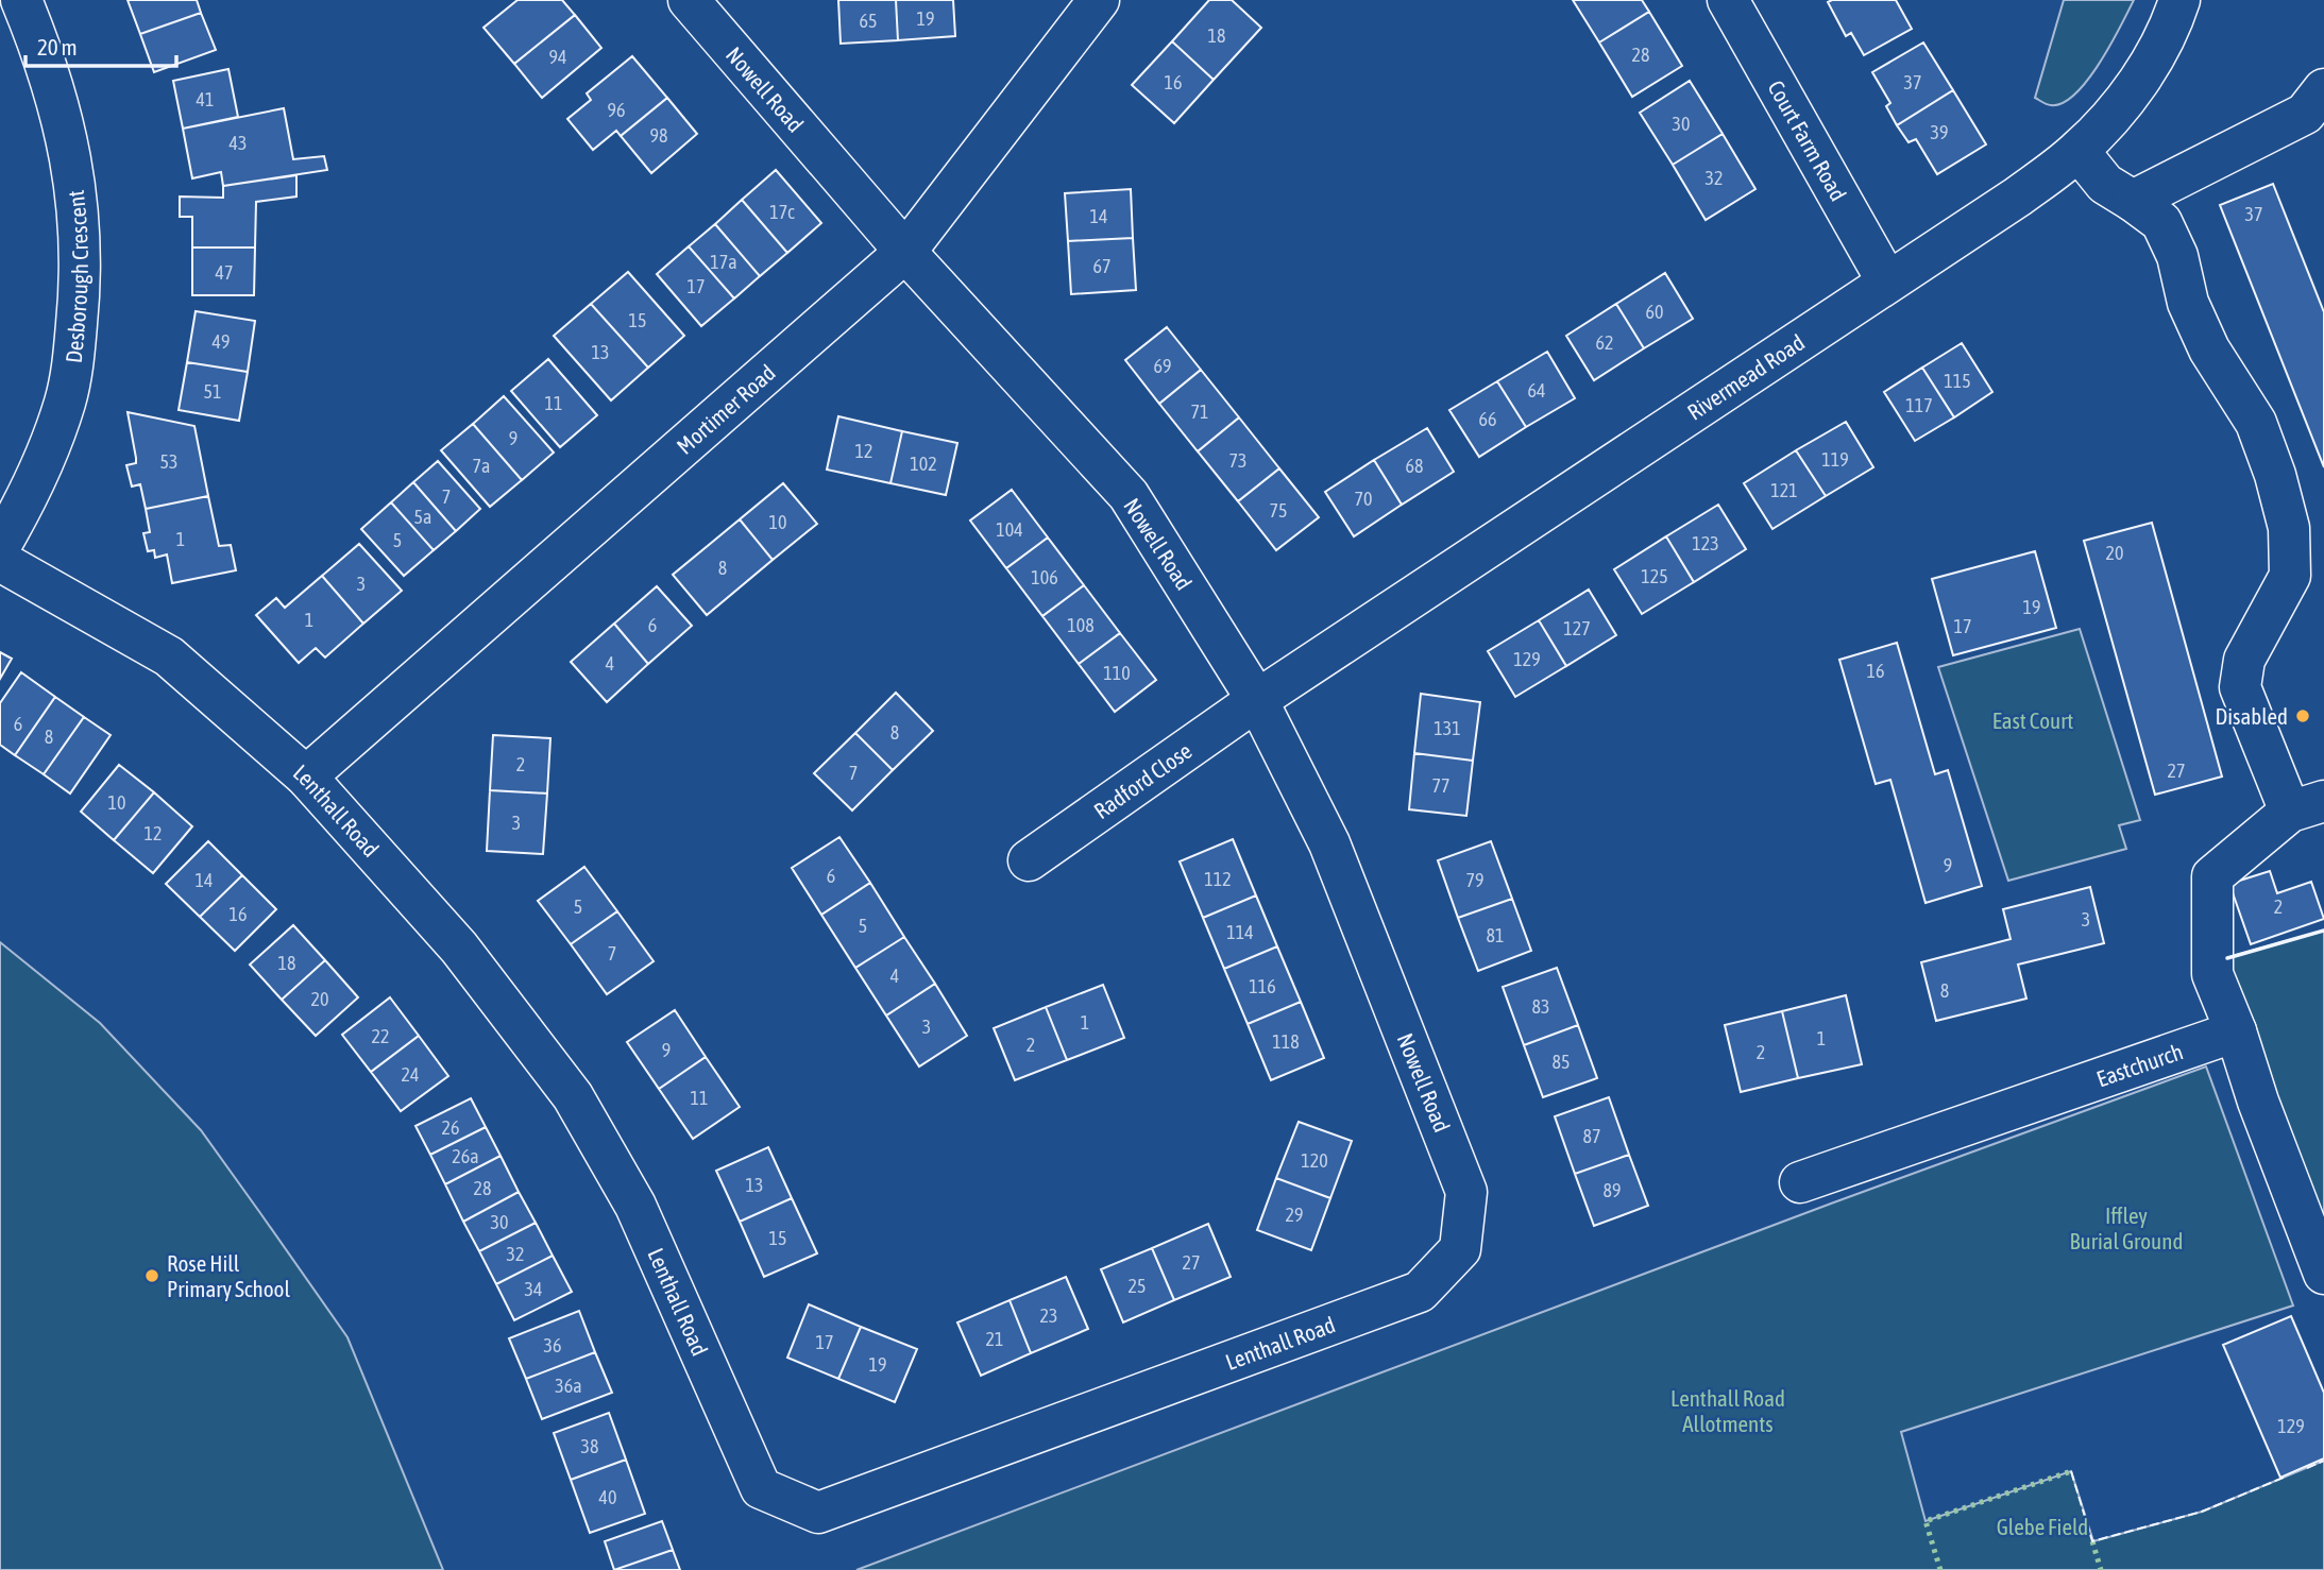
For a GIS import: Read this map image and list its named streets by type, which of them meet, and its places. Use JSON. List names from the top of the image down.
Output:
{
  "streets": {
    "street": [
      "Nowell Road",
      "Court Farm Road",
      "Desborough Crescent",
      "Rivermead Road",
      "Mortimer Road",
      "Radford Close",
      "Lenthall Road",
      "Eastchurch"
    ]
  },
  "crossings": [
    ["Nowell Road", "Rivermead Road"],
    ["Nowell Road", "Mortimer Road"],
    ["Nowell Road", "Radford Close"],
    ["Nowell Road", "Lenthall Road"],
    ["Court Farm Road", "Rivermead Road"],
    ["Rivermead Road", "Radford Close"],
    ["Mortimer Road", "Lenthall Road"]
  ],
  "parks": [
    "East Court",
    "Iffley Burial Ground",
    "Lenthall Road Allotments",
    "Glebe Field"
  ],
  "places": ["Disabled", "Rose Hill Primary School"],
  "house_numbers": [
    "19",
    "65",
    "18",
    "28",
    "94",
    "16",
    "37",
    "41",
    "96",
    "30",
    "39",
    "98",
    "43",
    "32",
    "17c",
    "37",
    "14",
    "17a",
    "67",
    "47",
    "17",
    "60",
    "15",
    "49",
    "62",
    "13",
    "69",
    "115",
    "64",
    "51",
    "11",
    "117",
    "71",
    "66",
    "9",
    "12",
    "119",
    "73",
    "53",
    "102",
    "7a",
    "68",
    "121",
    "7",
    "70",
    "75",
    "5a",
    "10",
    "104",
    "1",
    "5",
    "123",
    "20",
    "8",
    "125",
    "106",
    "3",
    "19",
    "1",
    "6",
    "108",
    "17",
    "127",
    "129",
    "4",
    "16",
    "110",
    "6",
    "131",
    "8",
    "8",
    "2",
    "27",
    "7",
    "77",
    "10",
    "3",
    "12",
    "9",
    "6",
    "112",
    "14",
    "79",
    "5",
    "2",
    "16",
    "3",
    "5",
    "114",
    "81",
    "7",
    "18",
    "4",
    "116",
    "8",
    "20",
    "83",
    "1",
    "3",
    "22",
    "1",
    "118",
    "2",
    "9",
    "2",
    "85",
    "24",
    "11",
    "26",
    "87",
    "26a",
    "120",
    "13",
    "28",
    "89",
    "29",
    "30",
    "15",
    "32",
    "27",
    "25",
    "34",
    "23",
    "21",
    "17",
    "36",
    "19",
    "36a",
    "129",
    "38",
    "40"
  ],
  "scale_bar": "20 m"
}
